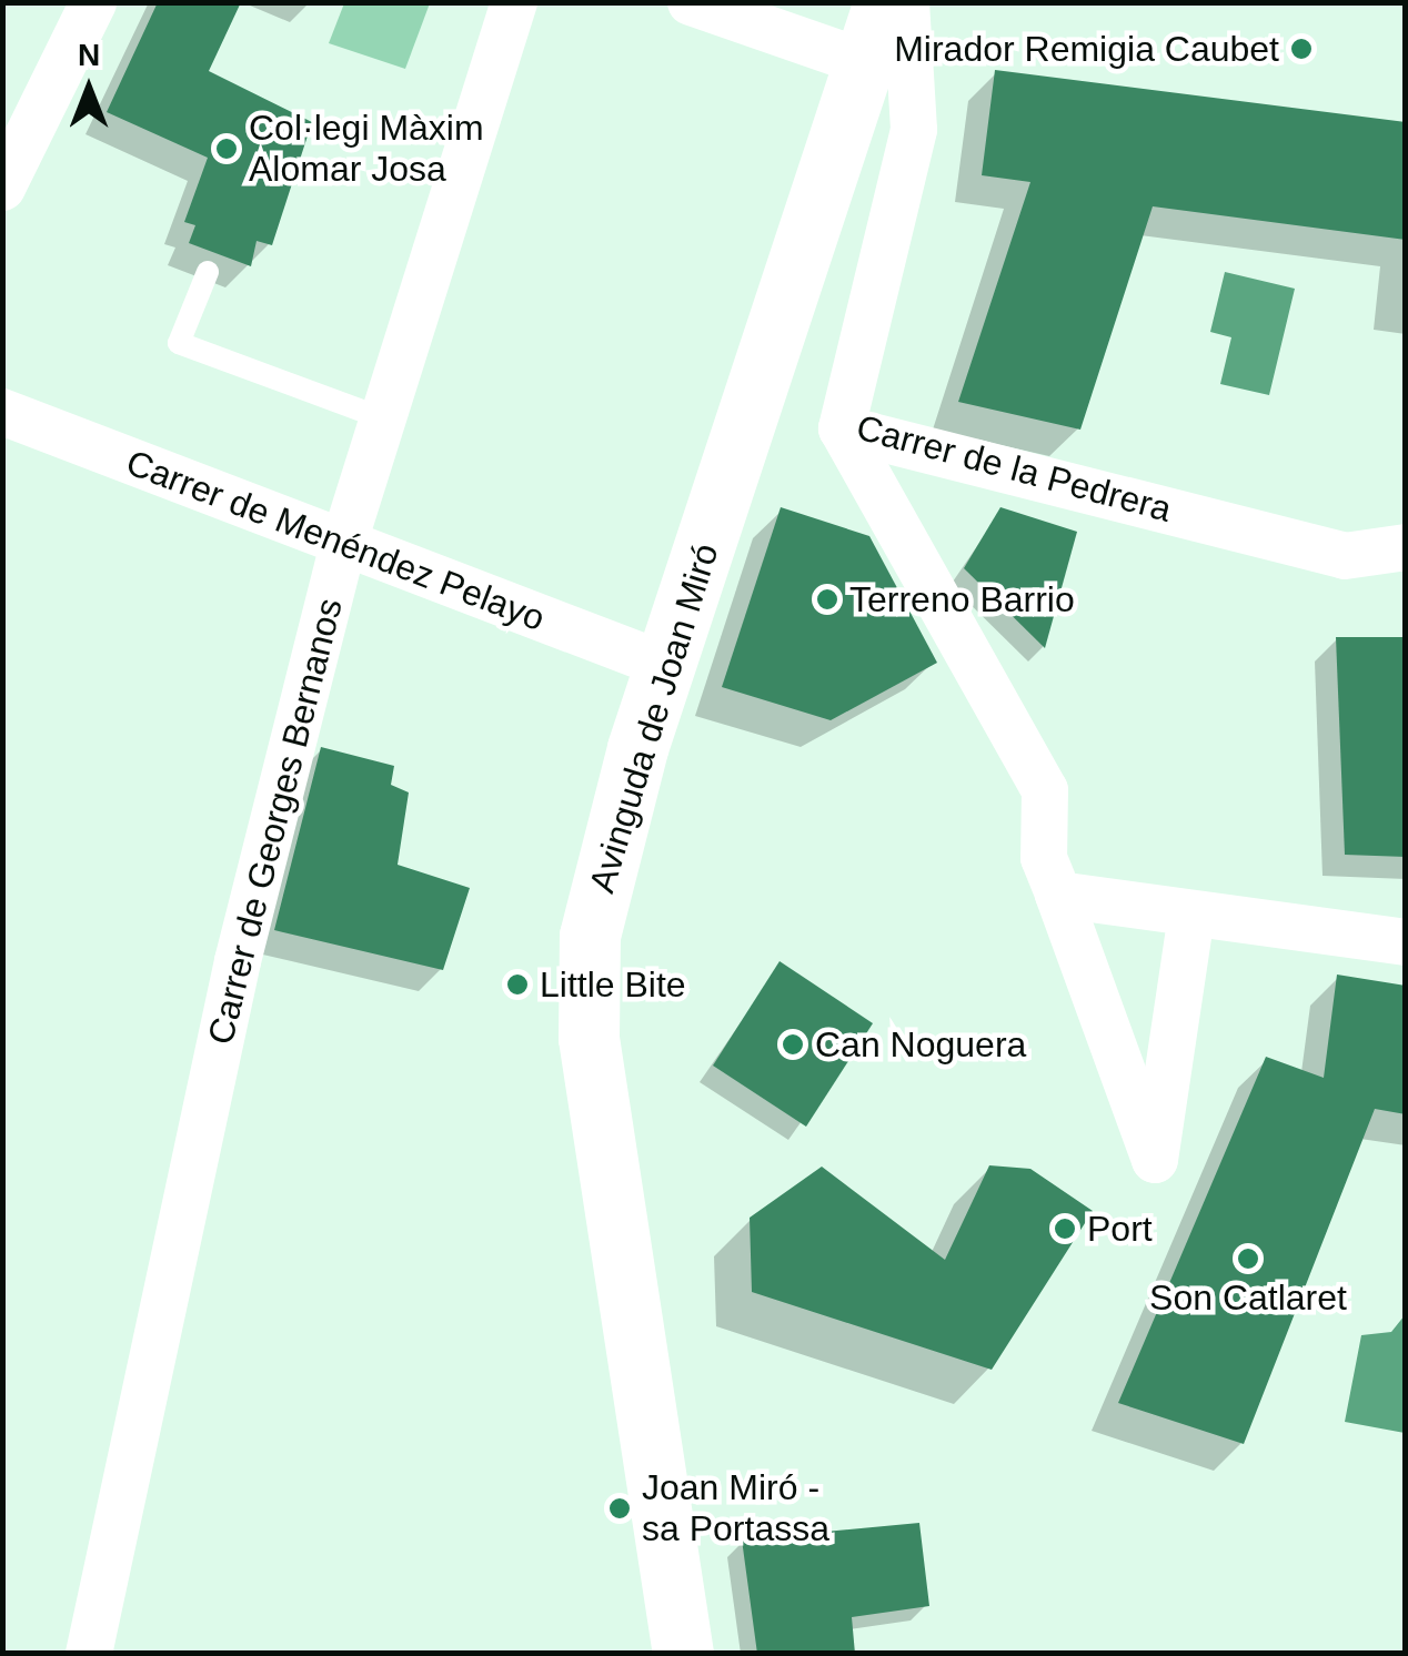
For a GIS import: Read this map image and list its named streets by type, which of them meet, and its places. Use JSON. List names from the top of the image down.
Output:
{
  "streets": {
    "street": [
      "Carrer de la Pedrera",
      "Carrer de Menéndez Pelayo",
      "Avinguda de Joan Miró",
      "Carrer de Georges Bernanos"
    ]
  },
  "crossings": [
    ["Carrer de Menéndez Pelayo", "Avinguda de Joan Miró"],
    ["Carrer de Menéndez Pelayo", "Carrer de Georges Bernanos"]
  ],
  "places": [
    "Mirador Remigia Caubet",
    "Col·legi Màxim Alomar Josa",
    "Terreno Barrio",
    "Little Bite",
    "Can Noguera",
    "Port",
    "Son Catlaret",
    "Joan Miró - sa Portassa"
  ],
  "north": "top"
}
